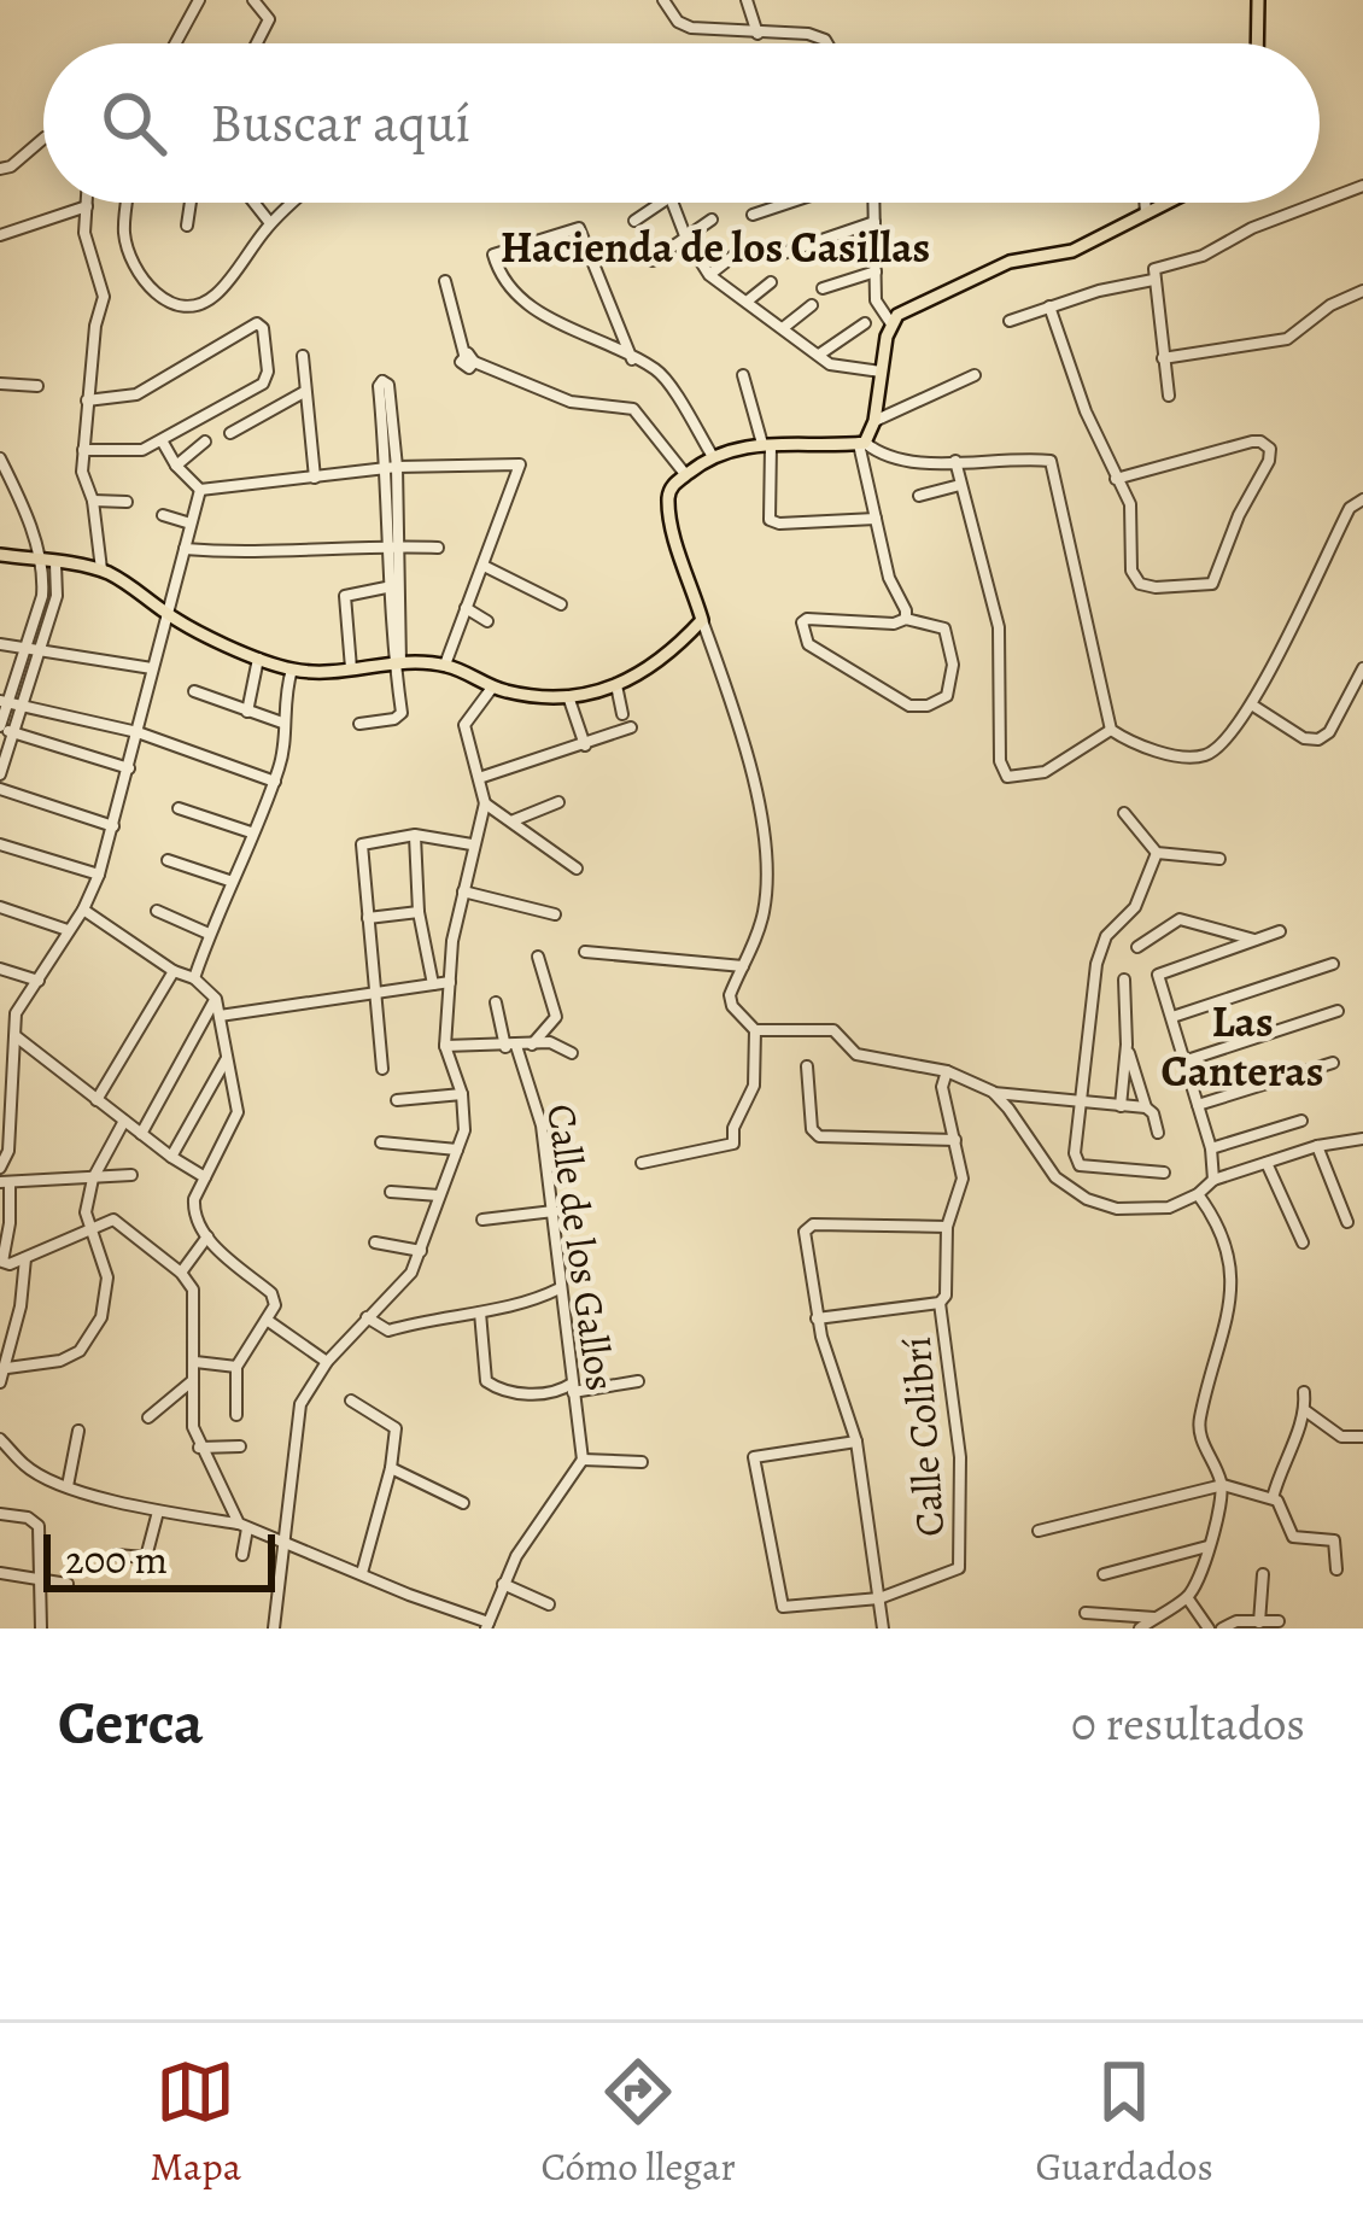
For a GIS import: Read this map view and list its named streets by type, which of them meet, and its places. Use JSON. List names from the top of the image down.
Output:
{
  "streets": {
    "street": ["Calle de los Gallos", "Calle Colibrí"]
  },
  "districts": ["Hacienda de los Casillas", "Las Canteras"],
  "scale_bar": "200 m",
  "page": {
    "search": "Buscar aquí",
    "scale": "200 m",
    "heading": ["Cerca", "0 resultados"],
    "nav": ["Mapa", "Cómo llegar", "Guardados"]
  }
}
